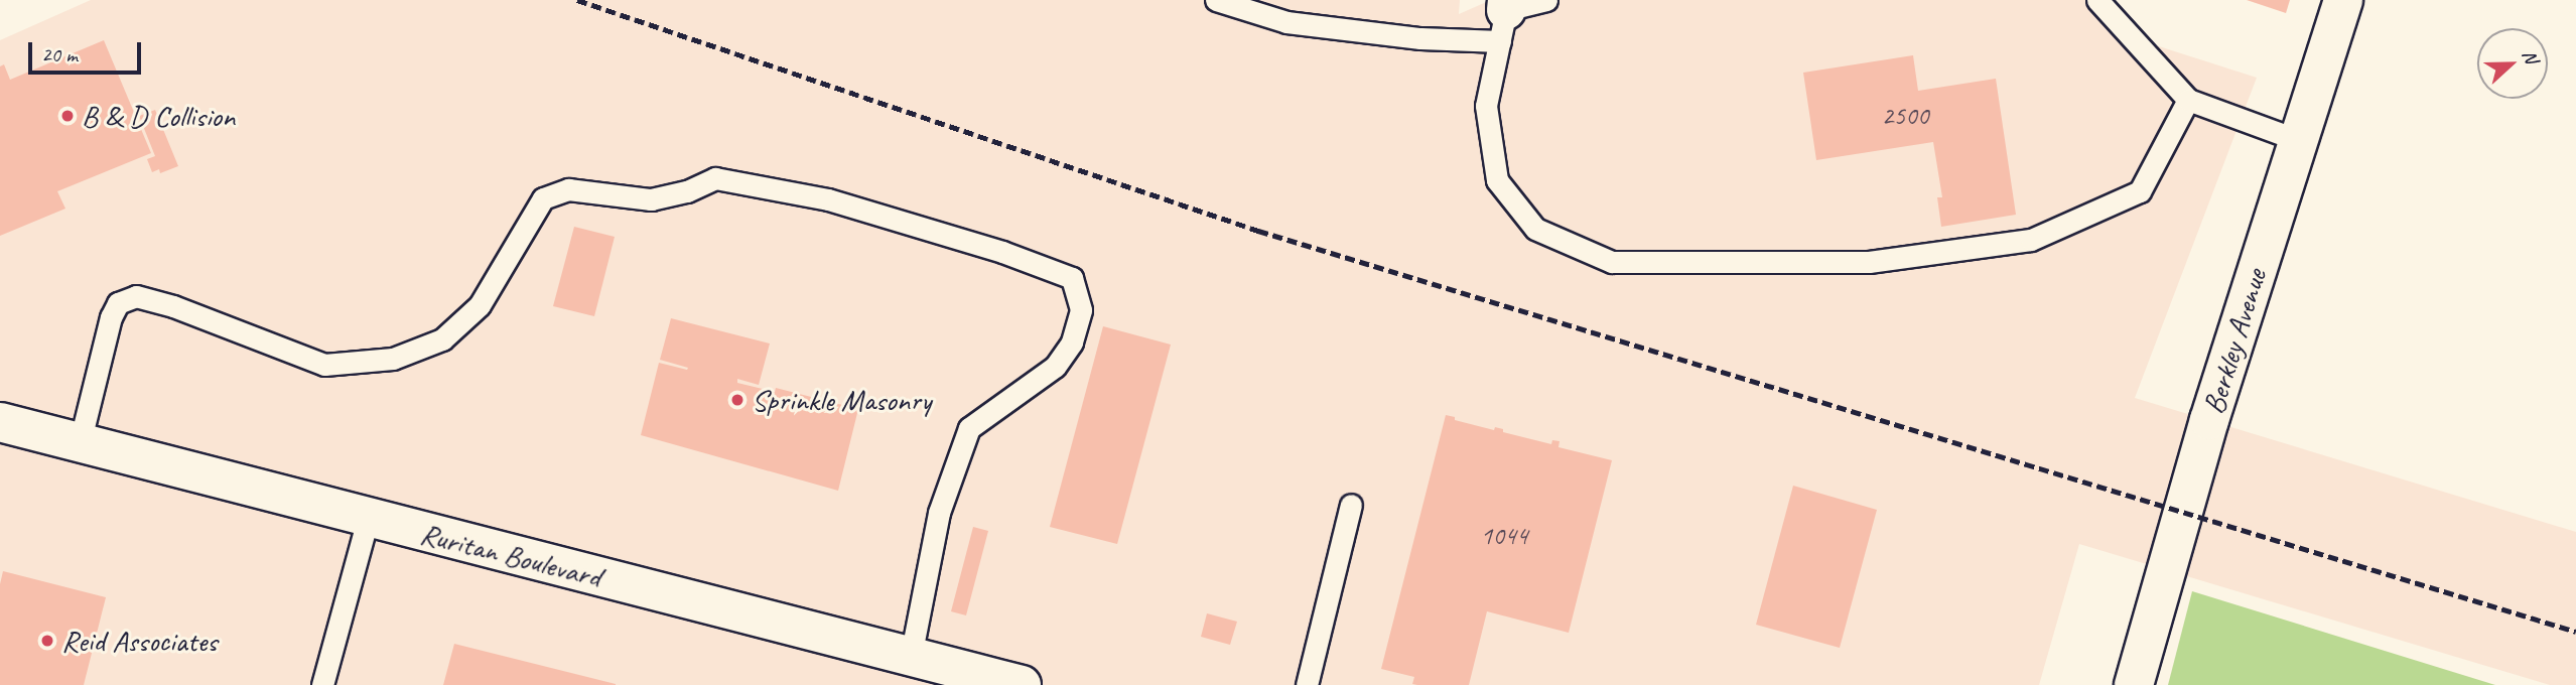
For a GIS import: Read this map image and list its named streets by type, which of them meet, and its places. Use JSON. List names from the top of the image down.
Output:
{
  "streets": {
    "street": ["Berkley Avenue", "Ruritan Boulevard"]
  },
  "places": ["B & D Collision", "Sprinkle Masonry", "Reid Associates"],
  "house_numbers": ["2500", "1044"],
  "scale_bar": "20 m",
  "north": "right"
}
